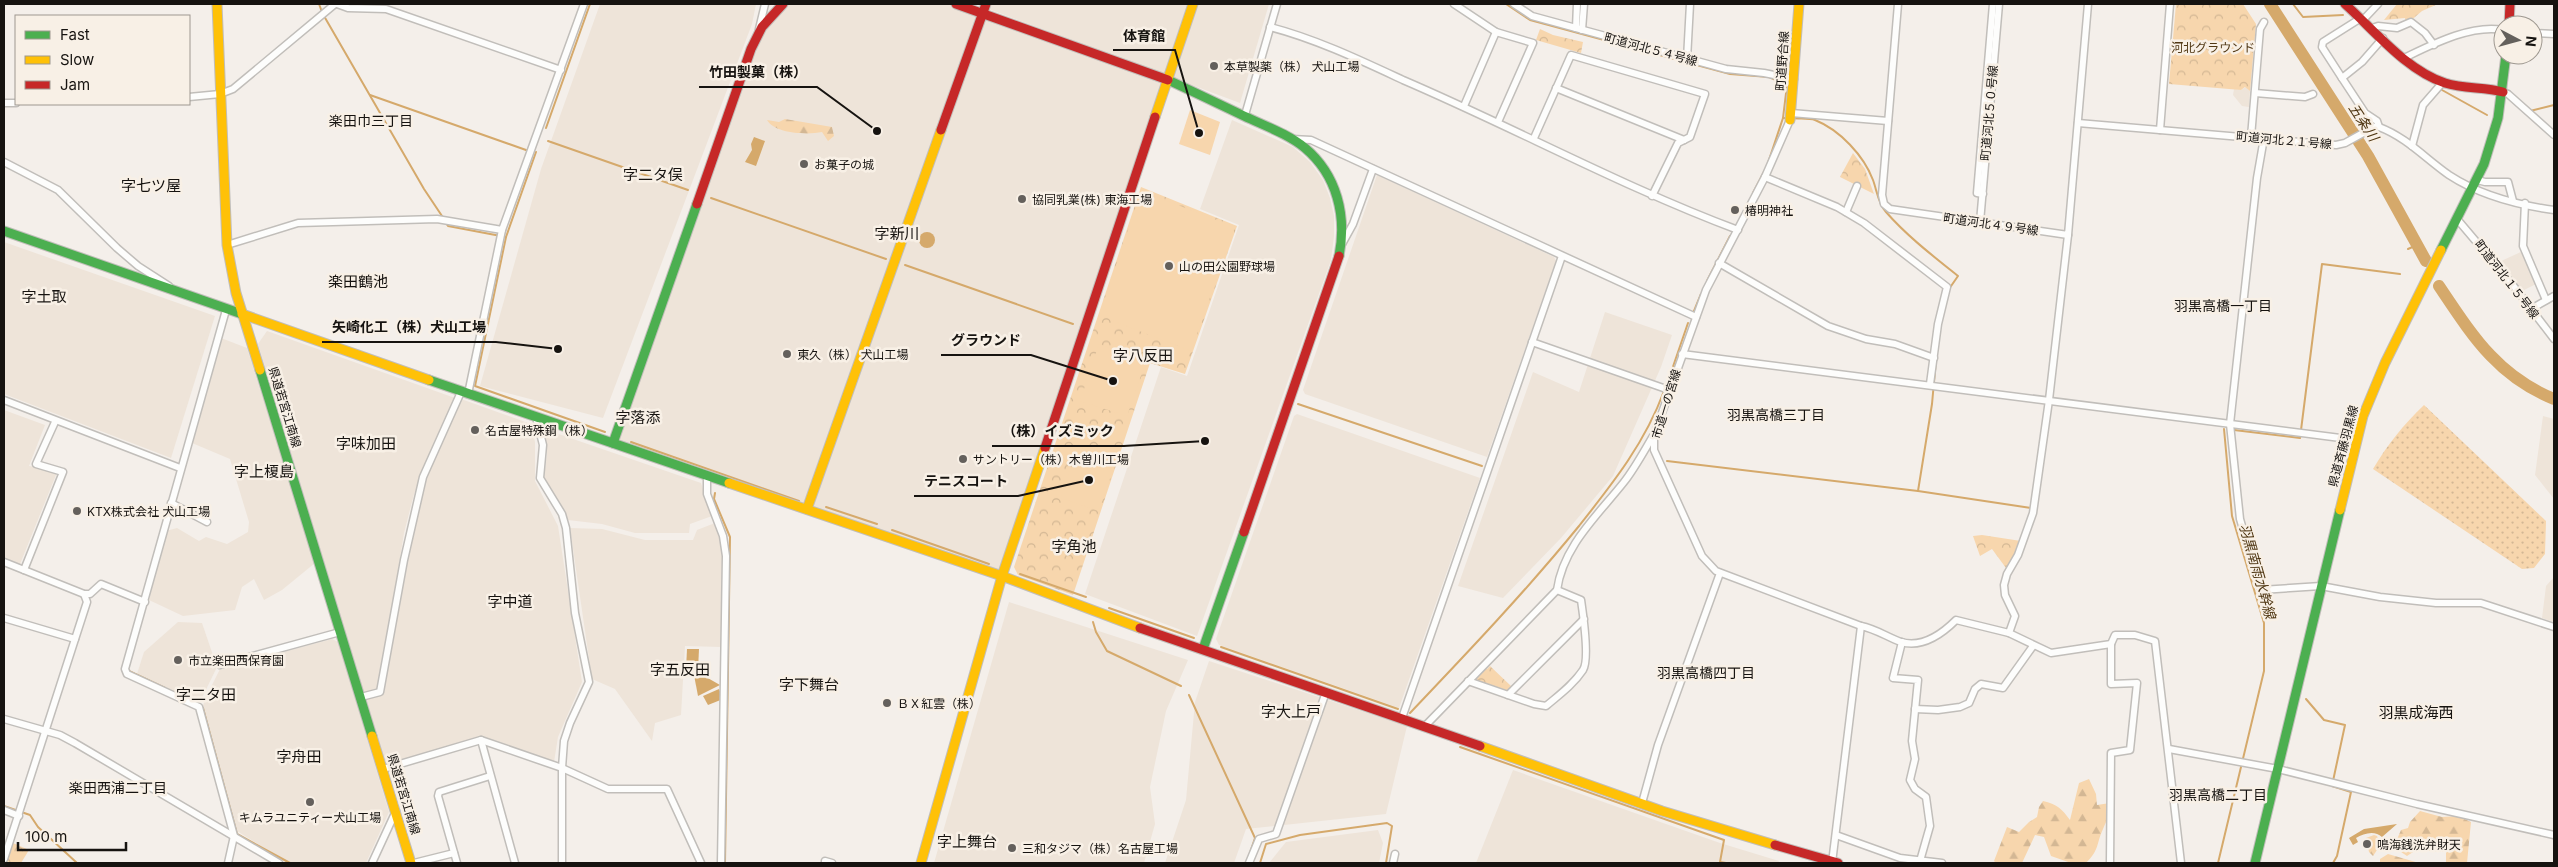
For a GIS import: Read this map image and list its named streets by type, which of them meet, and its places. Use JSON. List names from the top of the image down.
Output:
{
  "streets": {
    "street": [
      "町道河北５４号線",
      "町道野合線",
      "町道河北５０号線",
      "町道河北２１号線",
      "町道河北４９号線",
      "町道河北１５号線",
      "市道一の宮線",
      "県道若宮江南線",
      "県道斉藤羽黒線"
    ]
  },
  "crossings": [
    ["町道河北５４号線", "町道野合線"],
    ["町道野合線", "市道一の宮線"],
    ["町道河北５０号線", "町道河北４９号線"],
    ["町道河北１５号線", "県道斉藤羽黒線"]
  ],
  "districts": [
    "楽田巾三丁目",
    "字二タ俣",
    "字七ツ屋",
    "字新川",
    "楽田鶴池",
    "字土取",
    "羽黒高橋一丁目",
    "字八反田",
    "羽黒高橋三丁目",
    "字落添",
    "字味加田",
    "字上榎島",
    "字角池",
    "字中道",
    "字五反田",
    "羽黒高橋四丁目",
    "字下舞台",
    "字二タ田",
    "字大上戸",
    "羽黒成海西",
    "字舟田",
    "楽田西浦二丁目",
    "羽黒高橋二丁目",
    "字上舞台"
  ],
  "water": ["五条川", "羽黒南雨水幹線"],
  "parks": ["河北グラウンド"],
  "places": [
    "本草製薬（株） 犬山工場",
    "竹田製菓（株）",
    "体育館",
    "お菓子の城",
    "協同乳業(株) 東海工場",
    "椿明神社",
    "山の田公園野球場",
    "矢崎化工（株）犬山工場",
    "東久（株） 犬山工場",
    "グラウンド",
    "名古屋特殊鋼（株）",
    "（株）イズミック",
    "サントリー（株）木曽川工場",
    "テニスコート",
    "KTX株式会社 犬山工場",
    "市立楽田西保育園",
    "ＢＸ紅雲（株）",
    "キムラユニティー犬山工場",
    "鳴海銭洗弁財天",
    "三和タジマ（株）名古屋工場"
  ],
  "legend": ["Fast", "Slow", "Jam"],
  "scale_bar": "100 m",
  "north": "right"
}
